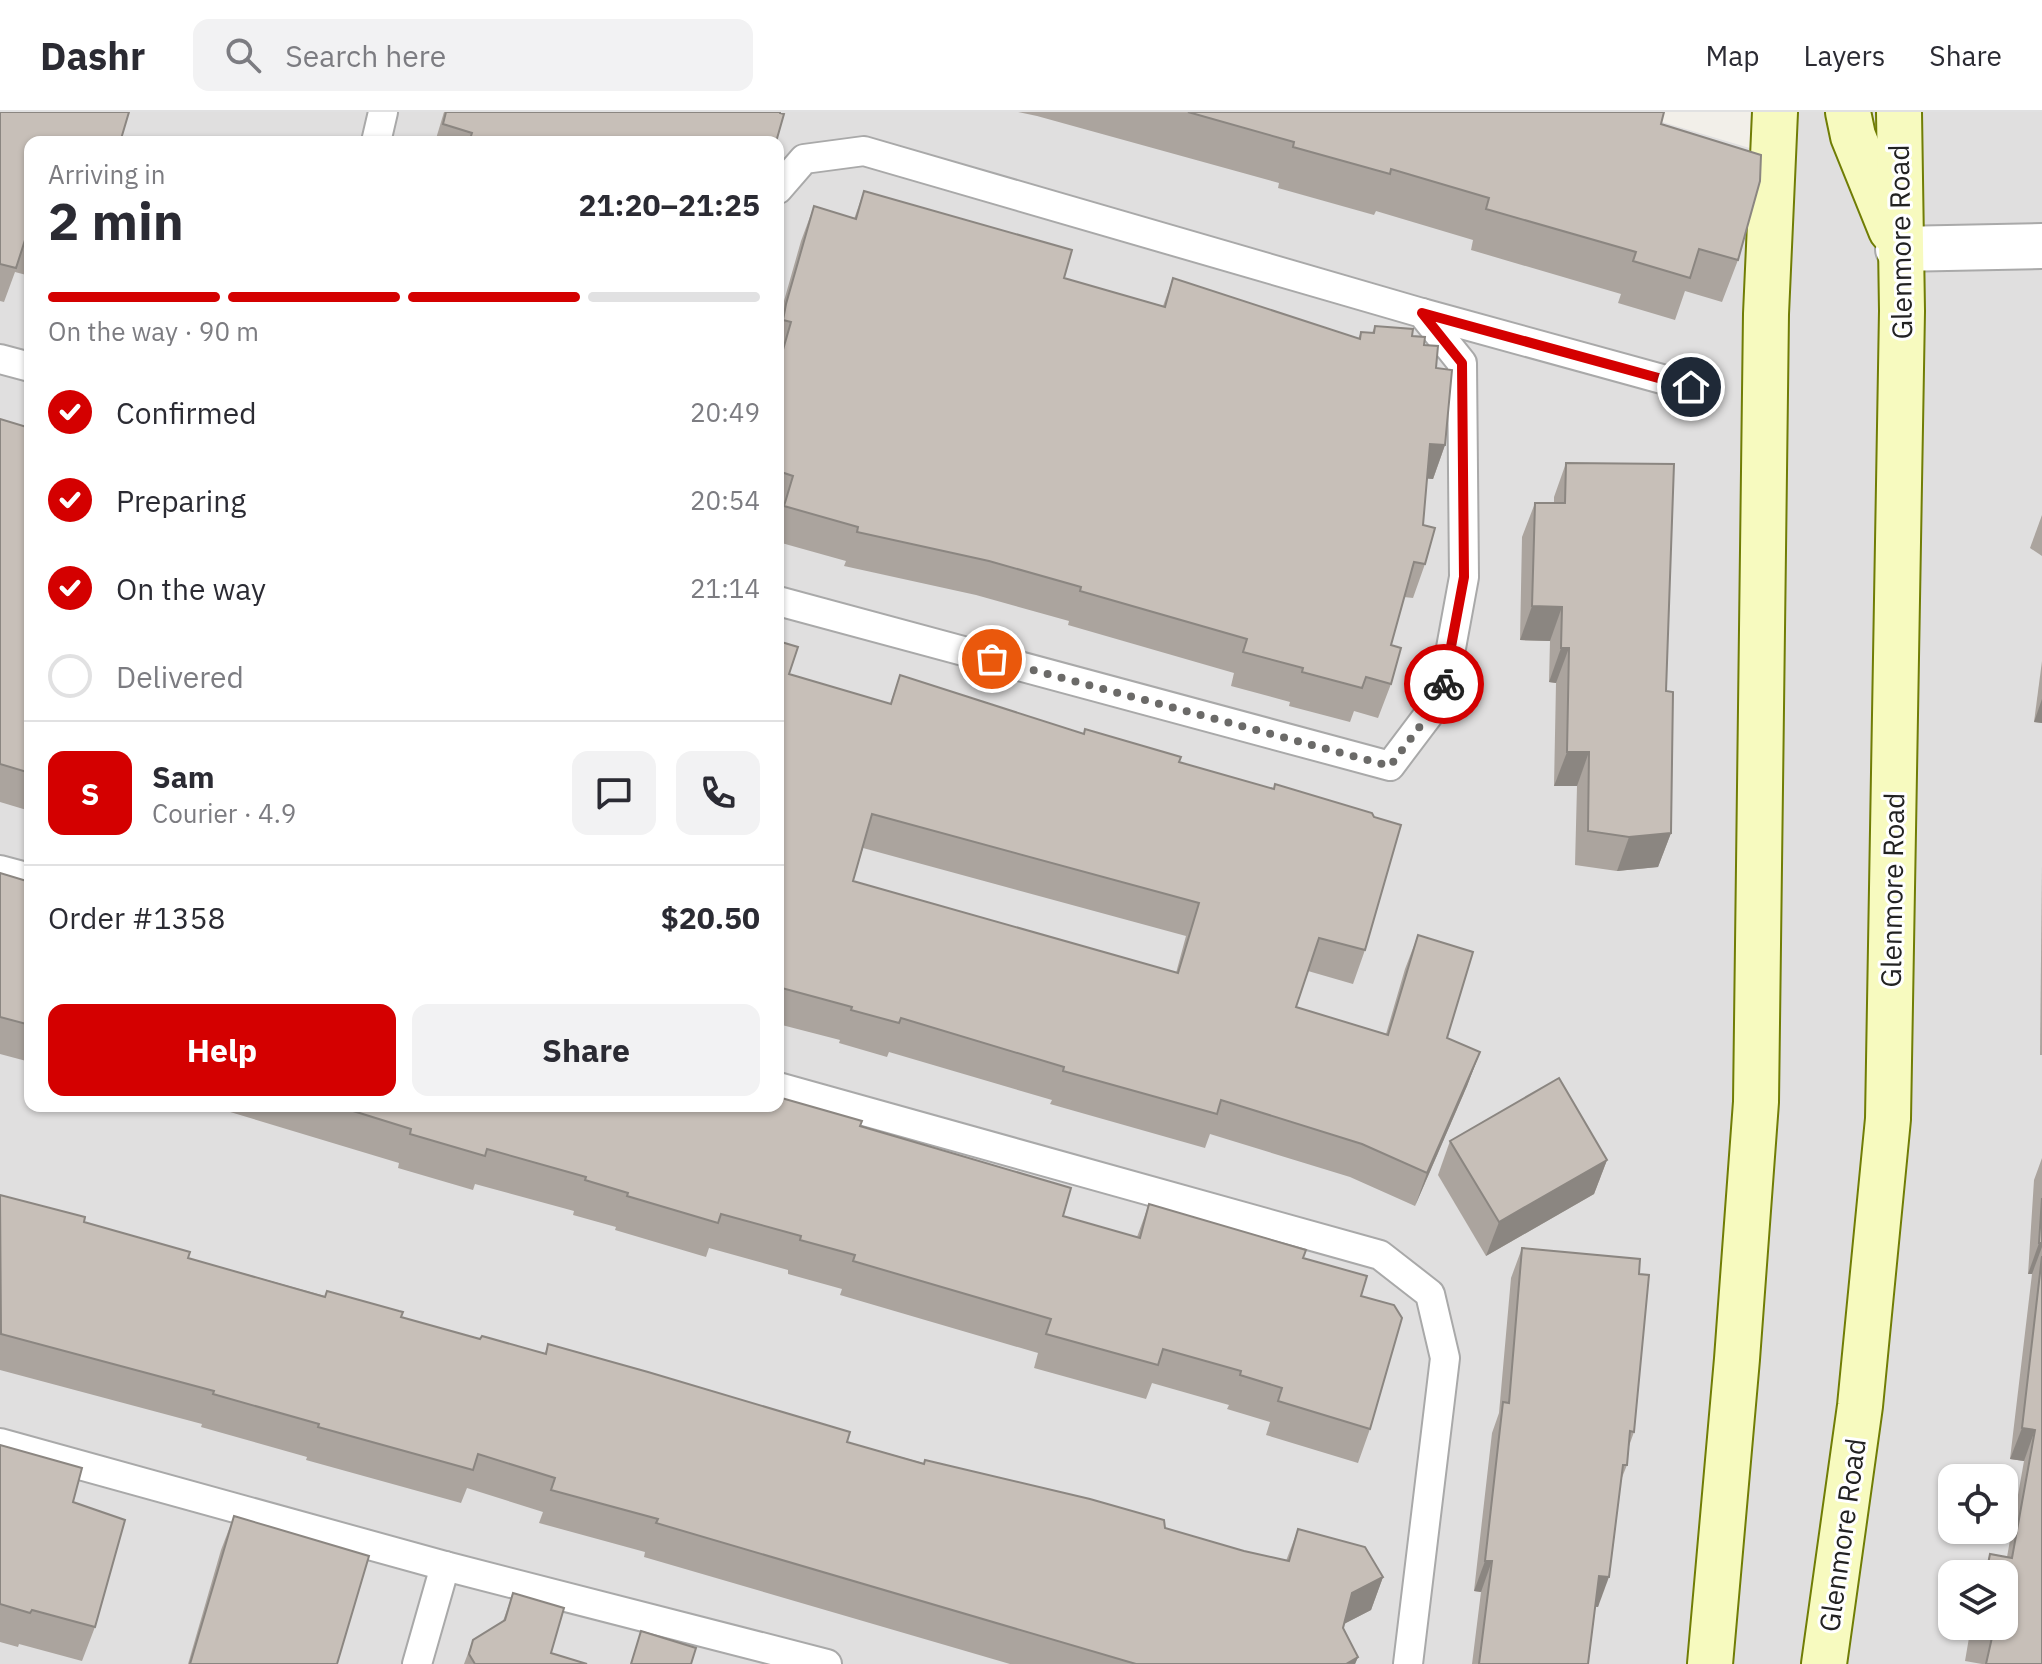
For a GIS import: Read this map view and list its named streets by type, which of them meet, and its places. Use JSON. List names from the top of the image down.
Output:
{
  "streets": {
    "main road": ["Glenmore Road"]
  },
  "page": {
    "header": "Dashr",
    "search": "Search here",
    "nav": ["Map", "Layers", "Share"],
    "heading": ["2 min", "Arriving in", "21:20–21:25"],
    "panel": [
      "Sam",
      "Courier · 4.9",
      "Order #1358",
      "$20.50"
    ],
    "bar": "On the way · 90 m",
    "list": [
      ["Confirmed", "20:49"],
      ["Preparing", "20:54"],
      ["On the way", "21:14"],
      "Delivered"
    ],
    "round": "S",
    "buttons": ["Help", "Share"]
  }
}
